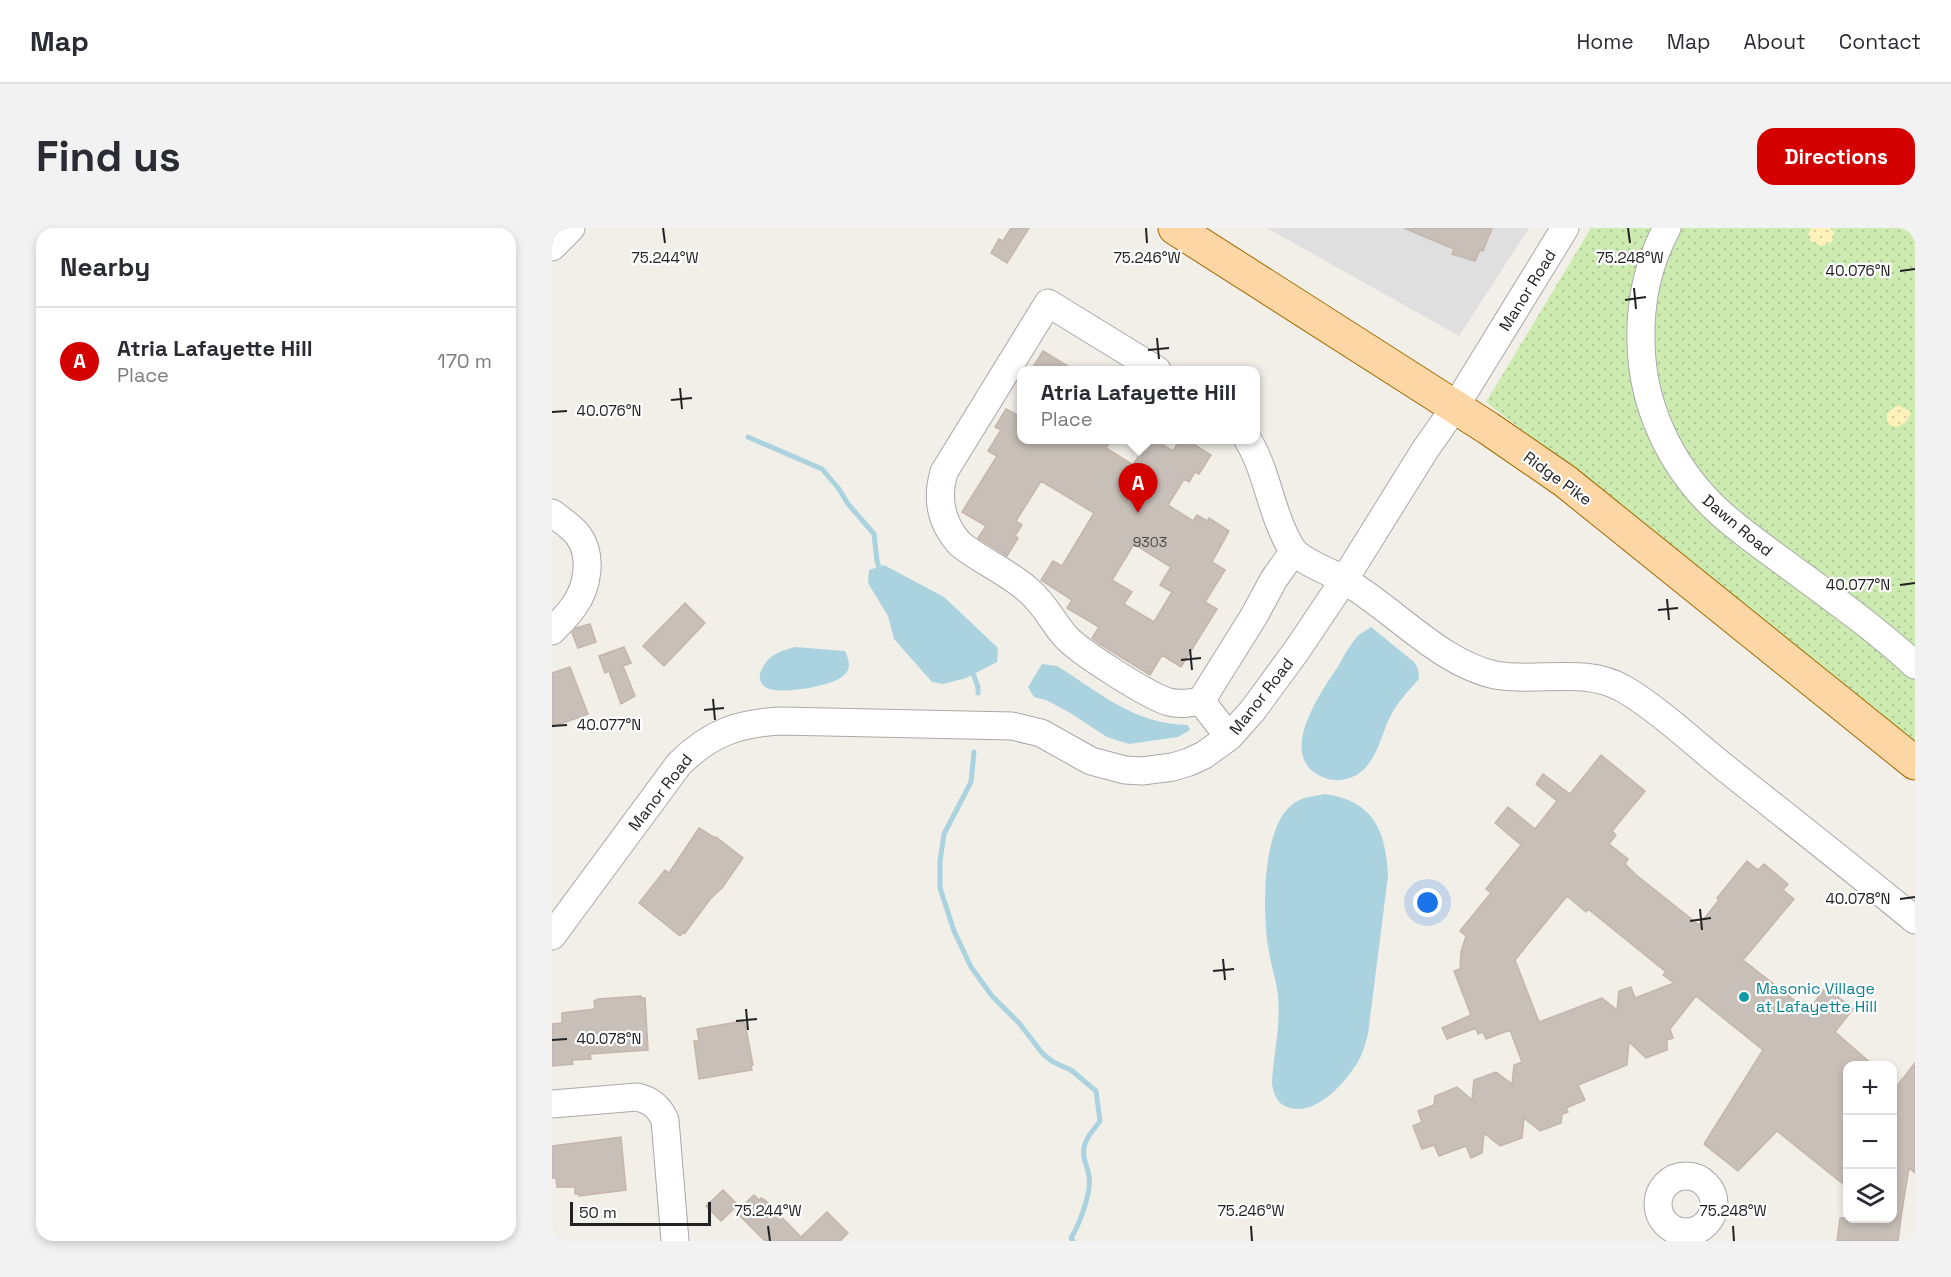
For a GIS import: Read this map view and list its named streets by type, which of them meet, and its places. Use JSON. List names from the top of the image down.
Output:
{
  "streets": {
    "main road": ["Ridge Pike"],
    "street": ["Manor Road", "Dawn Road"]
  },
  "crossings": [
    ["Manor Road", "Ridge Pike"]
  ],
  "places": ["Masonic Village at Lafayette Hill"],
  "house_numbers": ["9303"],
  "scale_bar": "50 m",
  "page": {
    "header": "Map",
    "nav": [
      "Home",
      "Map",
      "About",
      "Contact"
    ],
    "buttons": "Directions",
    "title": "Find us",
    "heading": "Nearby",
    "list": [
      {
        "mark": "A",
        "name": "Atria Lafayette Hill",
        "note": "Place",
        "value": "170 m"
      }
    ],
    "popup": ["Atria Lafayette Hill", "Place"],
    "pins": "A",
    "map_buttons": ["+", "−"],
    "scale": "50 m"
  },
  "coordinates": [
    "75.244°W",
    "75.246°W",
    "75.248°W",
    "40.076°N",
    "40.077°N",
    "40.078°N"
  ]
}
